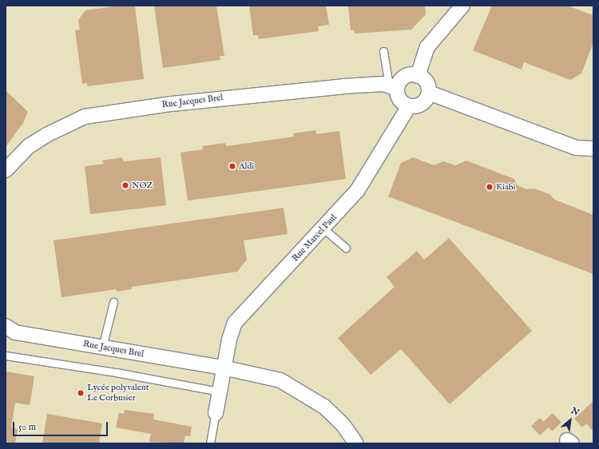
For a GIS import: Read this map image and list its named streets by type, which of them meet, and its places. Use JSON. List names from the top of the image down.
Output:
{
  "streets": {
    "street": ["Rue Jacques Brel", "Rue Marcel Paul"]
  },
  "crossings": [
    ["Rue Jacques Brel", "Rue Marcel Paul"]
  ],
  "places": [
    "Aldi",
    "NOZ",
    "Kiabi",
    "Lycée polyvalent Le Corbusier"
  ],
  "scale_bar": "50 m",
  "north": "top right"
}
